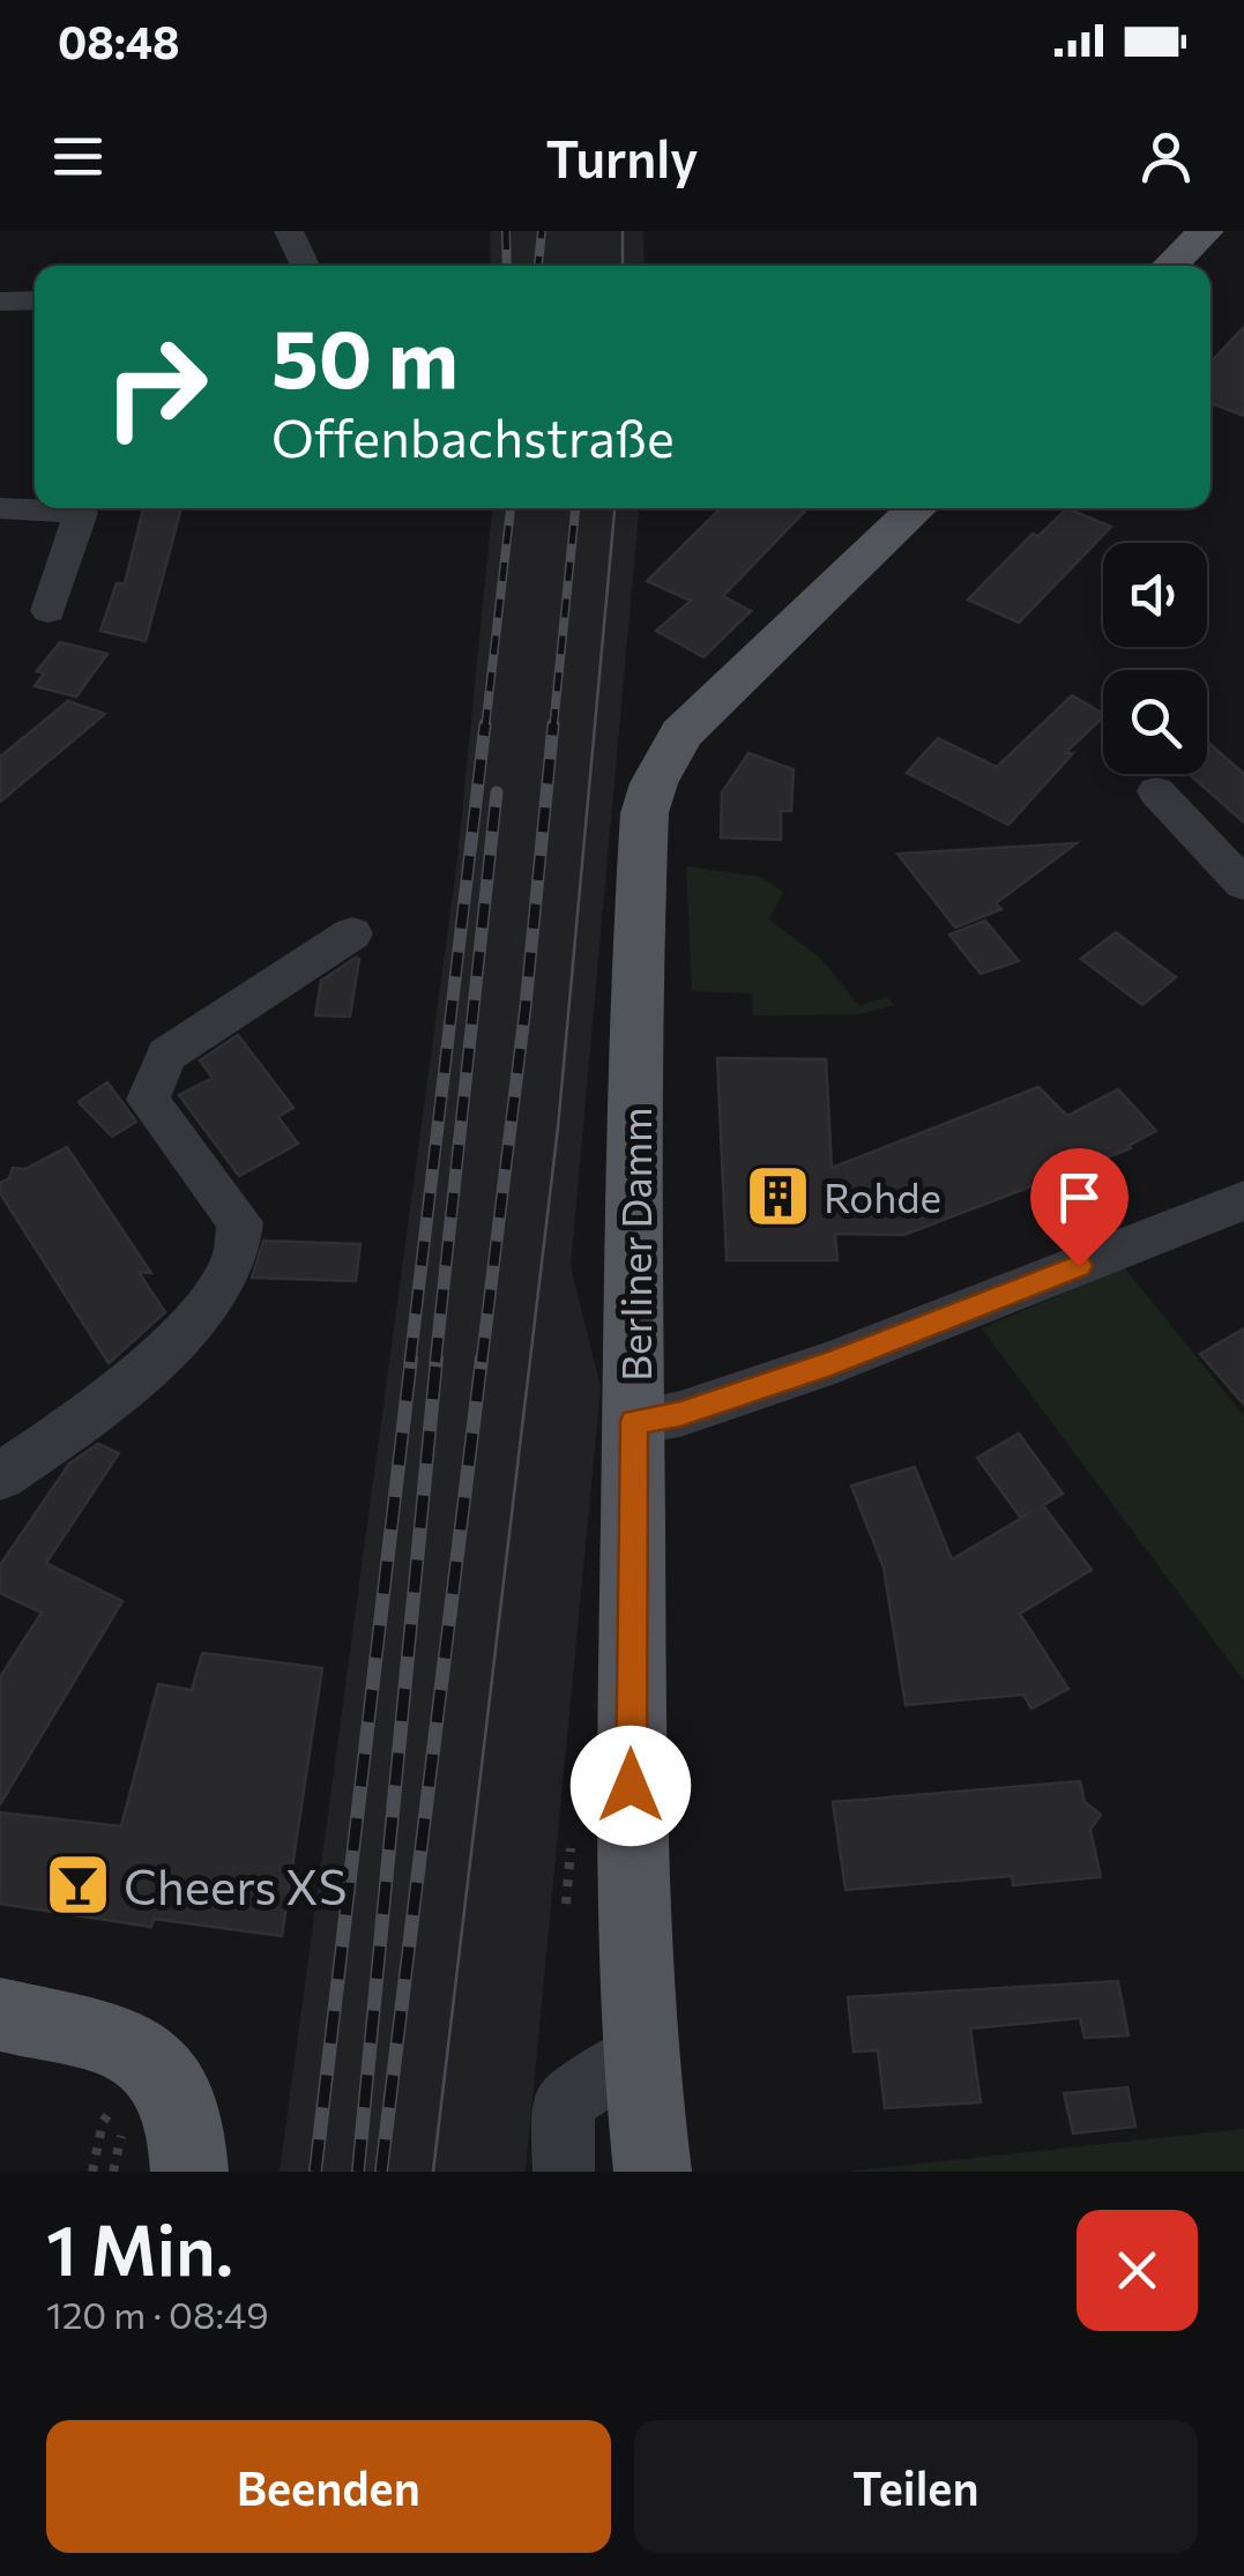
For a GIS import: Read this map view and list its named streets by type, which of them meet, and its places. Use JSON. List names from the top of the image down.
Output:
{
  "streets": {
    "main road": ["Berliner Damm"]
  },
  "places": {
    "building": ["Rohde"],
    "bar": ["Cheers XS"]
  },
  "page": {
    "status": "08:48",
    "header": "Turnly",
    "turn": ["50 m", "Offenbachstraße"],
    "heading": ["1 Min.", "120 m · 08:49"],
    "buttons": ["Beenden", "Teilen"]
  }
}
